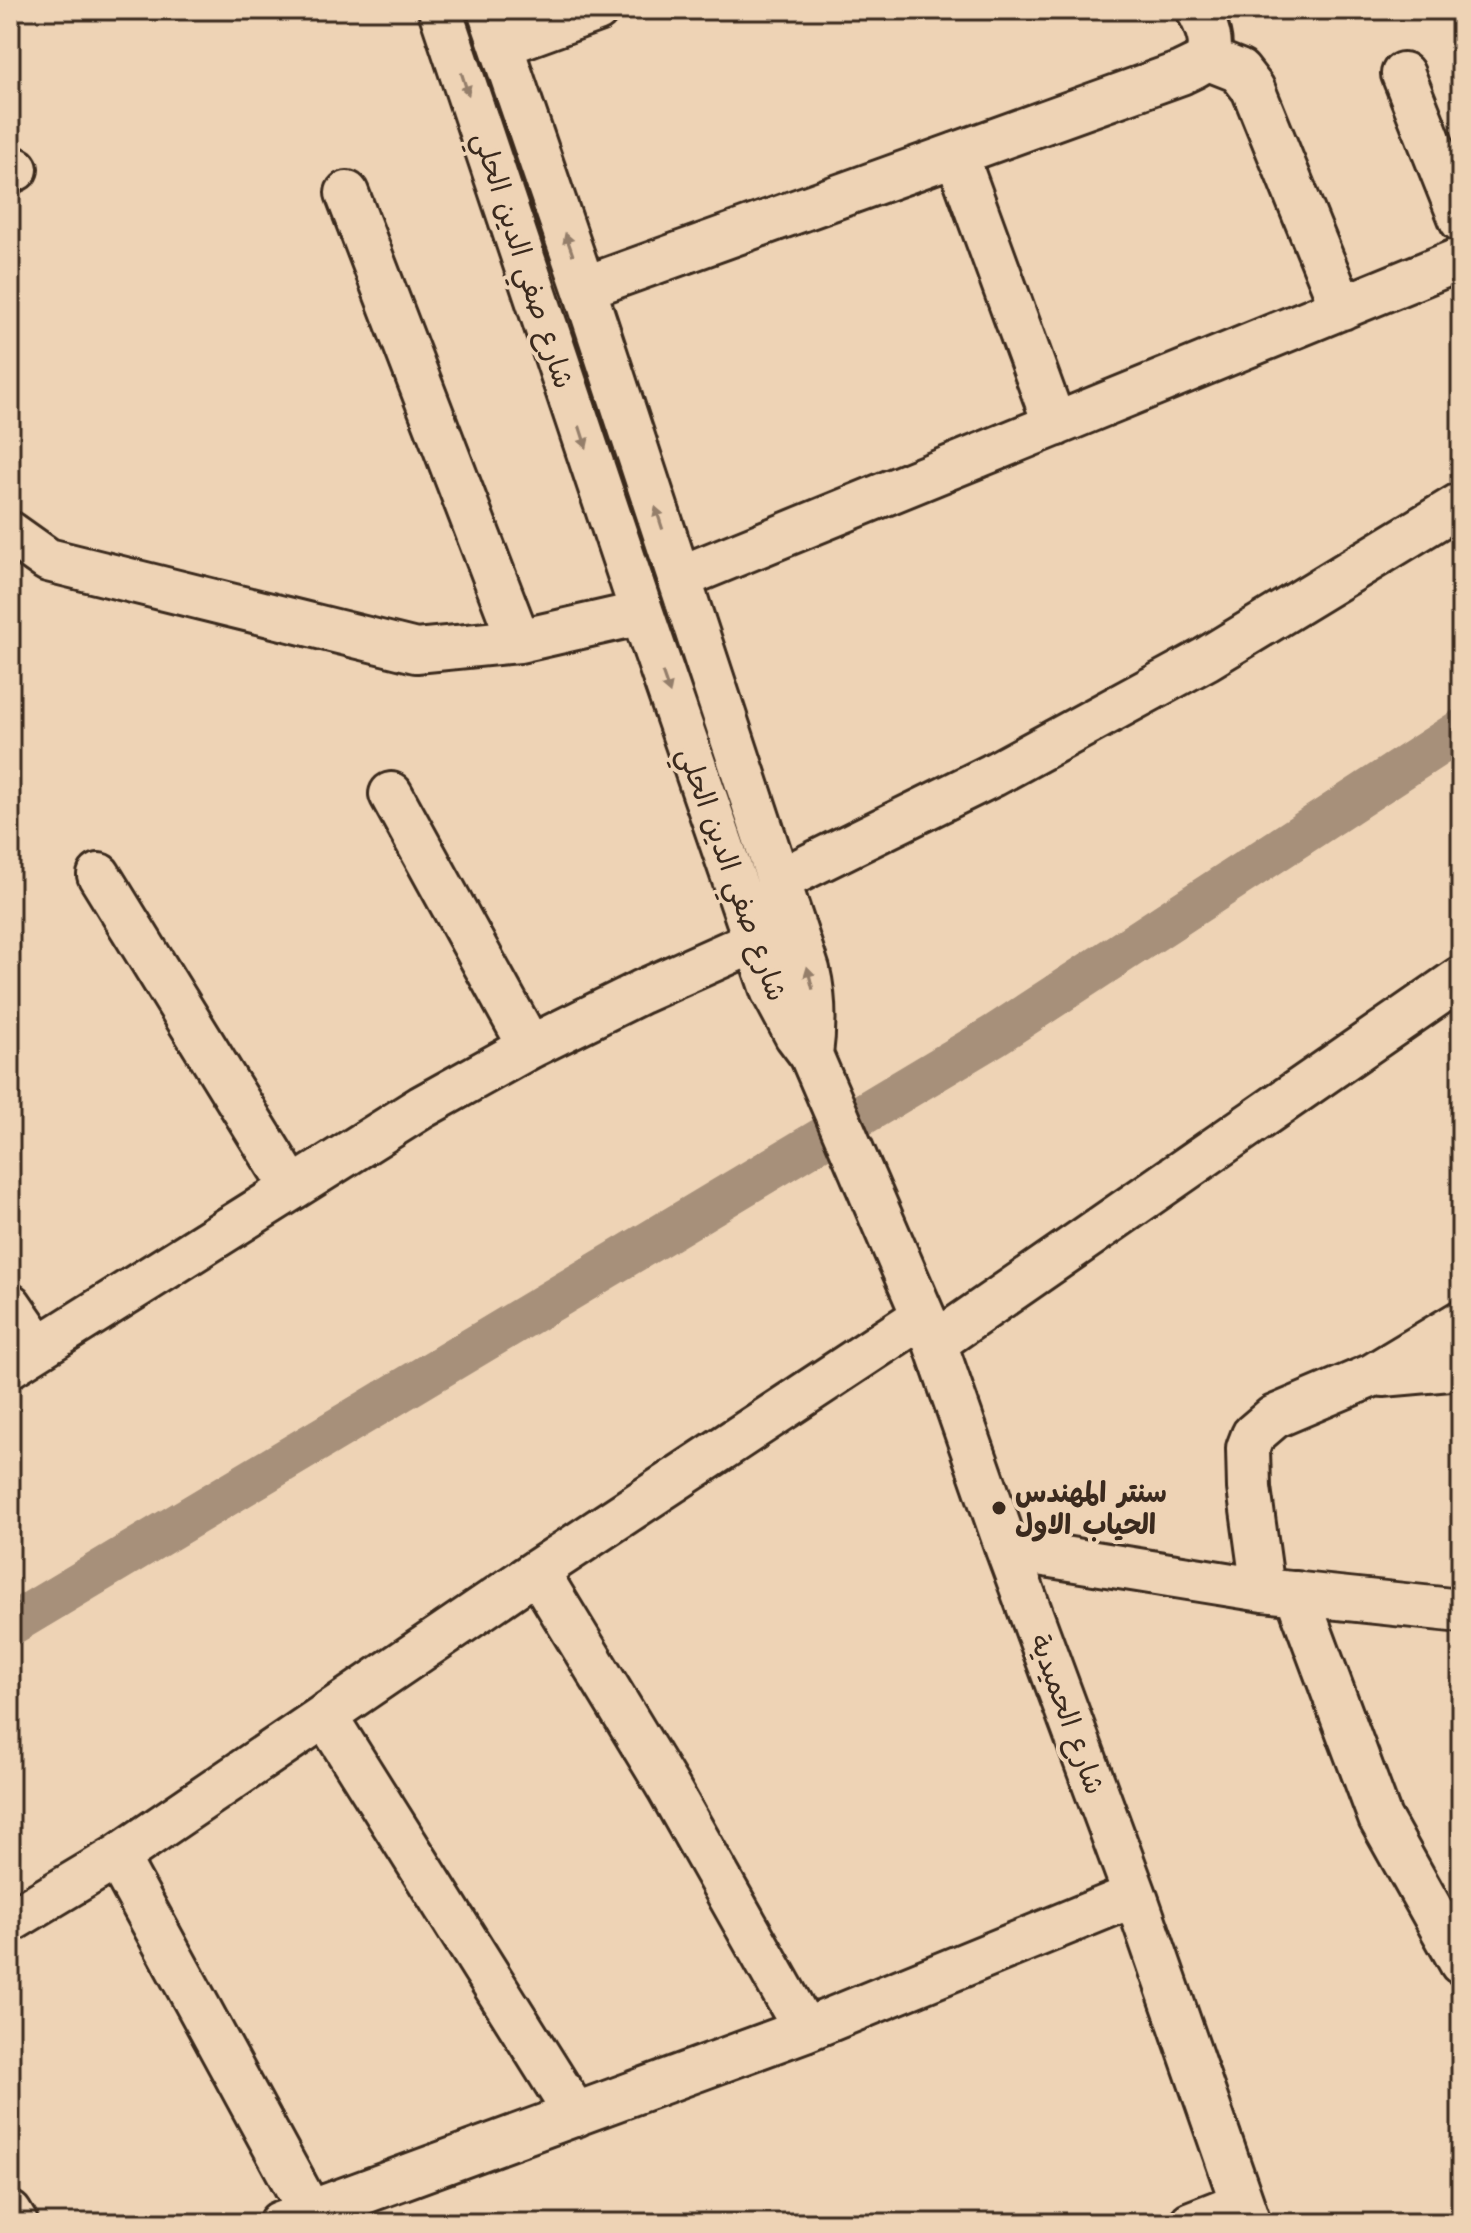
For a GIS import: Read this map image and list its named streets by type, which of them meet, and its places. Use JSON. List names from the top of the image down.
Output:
{
  "streets": {
    "street": ["شارع صفي الدين الحلي", "شارع الحميدية"]
  },
  "crossings": [
    ["شارع صفي الدين الحلي", "شارع الحميدية"]
  ],
  "places": ["سنتر المهندس الحياب الاول"]
}
